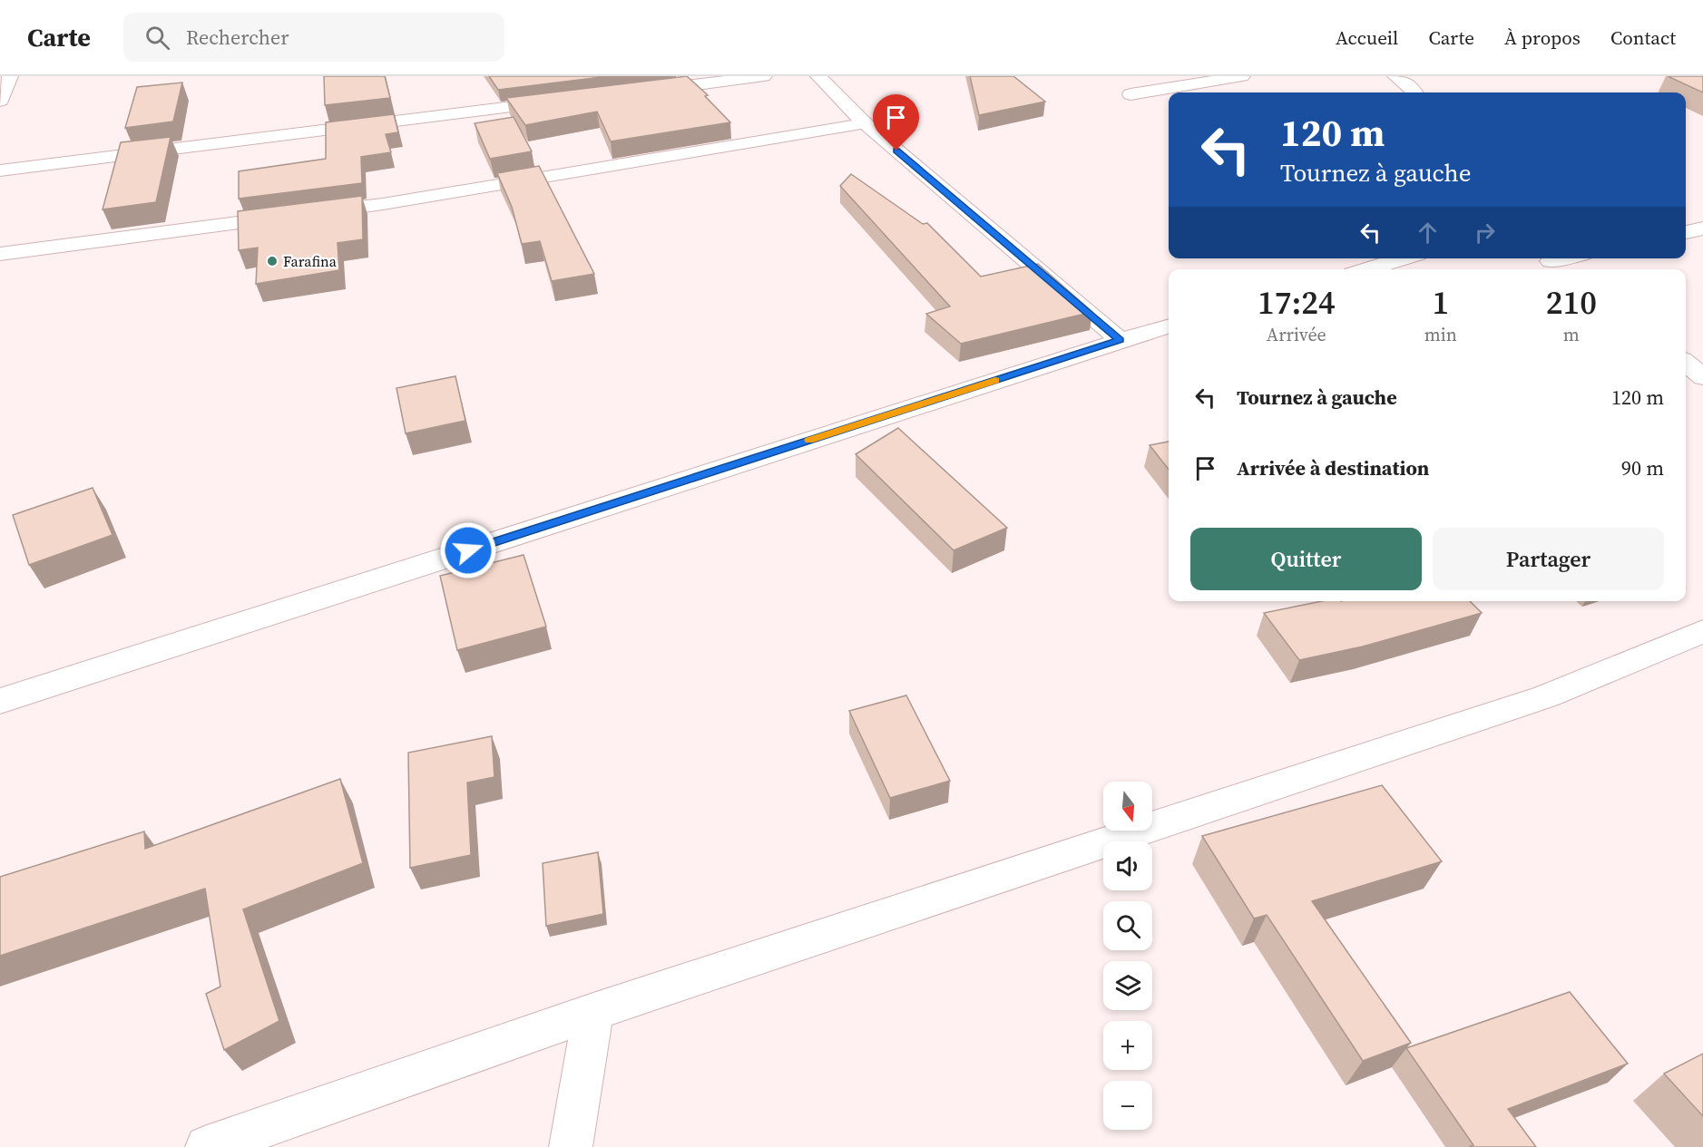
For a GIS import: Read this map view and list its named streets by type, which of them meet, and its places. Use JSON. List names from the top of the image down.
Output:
{
  "places": ["Farafina"],
  "north": "bottom",
  "page": {
    "header": "Carte",
    "search": "Rechercher",
    "nav": [
      "Accueil",
      "Carte",
      "À propos",
      "Contact"
    ],
    "turn": ["120 m", "Tournez à gauche"],
    "eta": [
      "17:24",
      "Arrivée",
      "1",
      "min",
      "210",
      "m"
    ],
    "list": [
      {
        "name": "Tournez à gauche",
        "value": "120 m"
      },
      {
        "name": "Arrivée à destination",
        "value": "90 m"
      }
    ],
    "buttons": ["Quitter", "Partager"],
    "map_buttons": ["+", "−"]
  }
}
